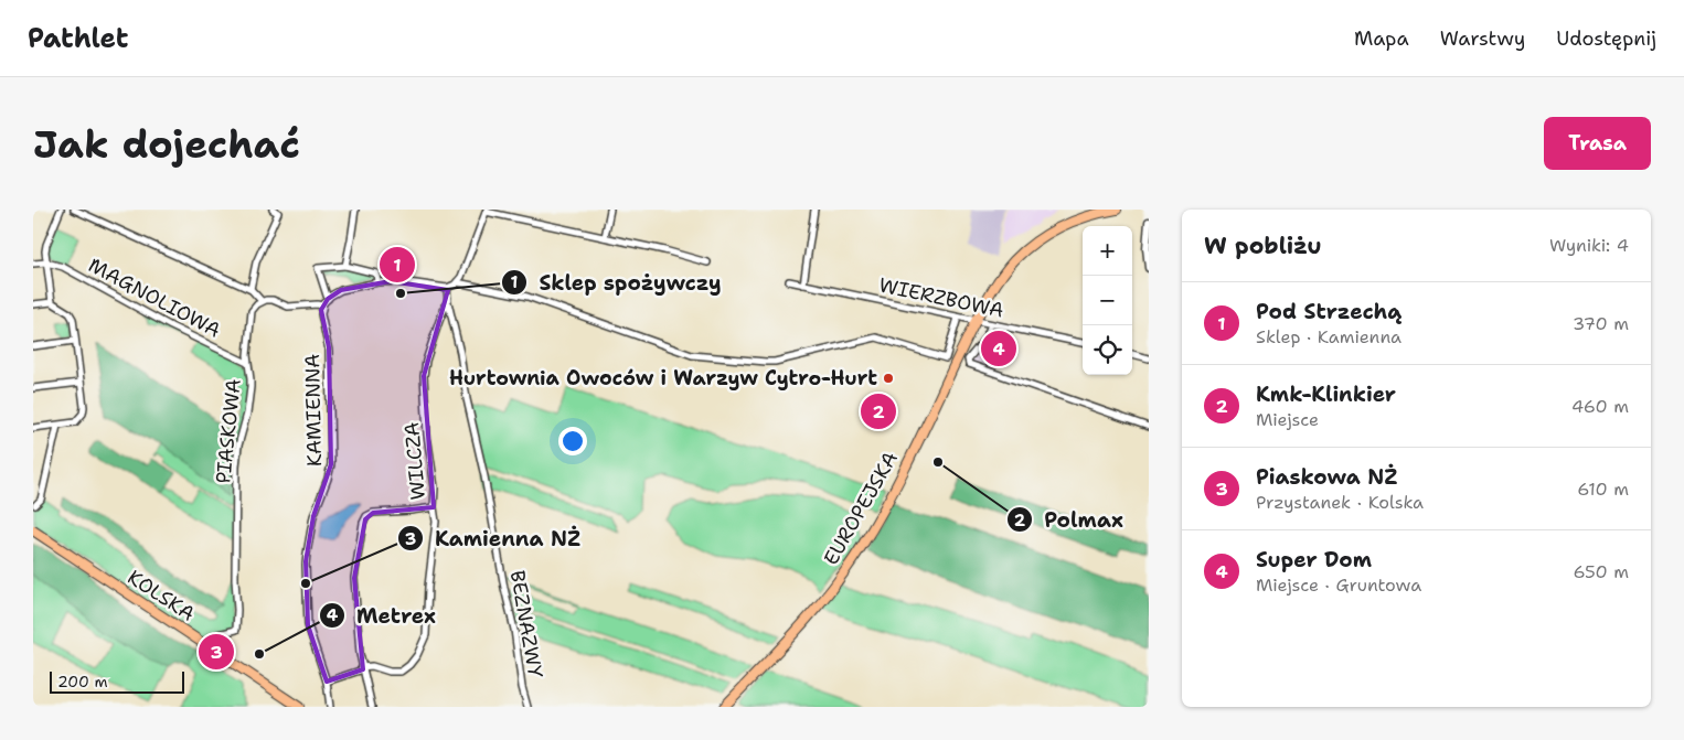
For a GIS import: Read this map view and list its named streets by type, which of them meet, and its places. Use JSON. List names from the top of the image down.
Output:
{
  "streets": {
    "main road": ["EUROPEJSKA", "KOLSKA"],
    "street": [
      "MAGNOLIOWA",
      "WIERZBOWA",
      "KAMIENNA",
      "PIASKOWA",
      "WILCZA",
      "BEZNAZWY"
    ]
  },
  "crossings": [
    ["MAGNOLIOWA", "PIASKOWA"],
    ["WIERZBOWA", "EUROPEJSKA"],
    ["KAMIENNA", "WILCZA"],
    ["PIASKOWA", "KOLSKA"],
    ["WILCZA", "BEZNAZWY"]
  ],
  "places": [
    "Sklep spożywczy",
    "Hurtownia Owoców i Warzyw Cytro-Hurt",
    "Polmax",
    "Kamienna NŻ",
    "Metrex"
  ],
  "scale_bar": "200 m",
  "page": {
    "header": "Pathlet",
    "nav": ["Mapa", "Warstwy", "Udostępnij"],
    "buttons": "Trasa",
    "title": "Jak dojechać",
    "heading": ["W pobliżu", "Wyniki: 4"],
    "map_buttons": ["+", "−"],
    "pins": [
      "1",
      "4",
      "2",
      "3"
    ],
    "list": [
      {
        "mark": "1",
        "name": "Pod Strzechą",
        "note": "Sklep · Kamienna",
        "value": "370 m"
      },
      {
        "mark": "2",
        "name": "Kmk-Klinkier",
        "note": "Miejsce",
        "value": "460 m"
      },
      {
        "mark": "3",
        "name": "Piaskowa NŻ",
        "note": "Przystanek · Kolska",
        "value": "610 m"
      },
      {
        "mark": "4",
        "name": "Super Dom",
        "note": "Miejsce · Gruntowa",
        "value": "650 m"
      }
    ],
    "scale": "200 m"
  }
}
